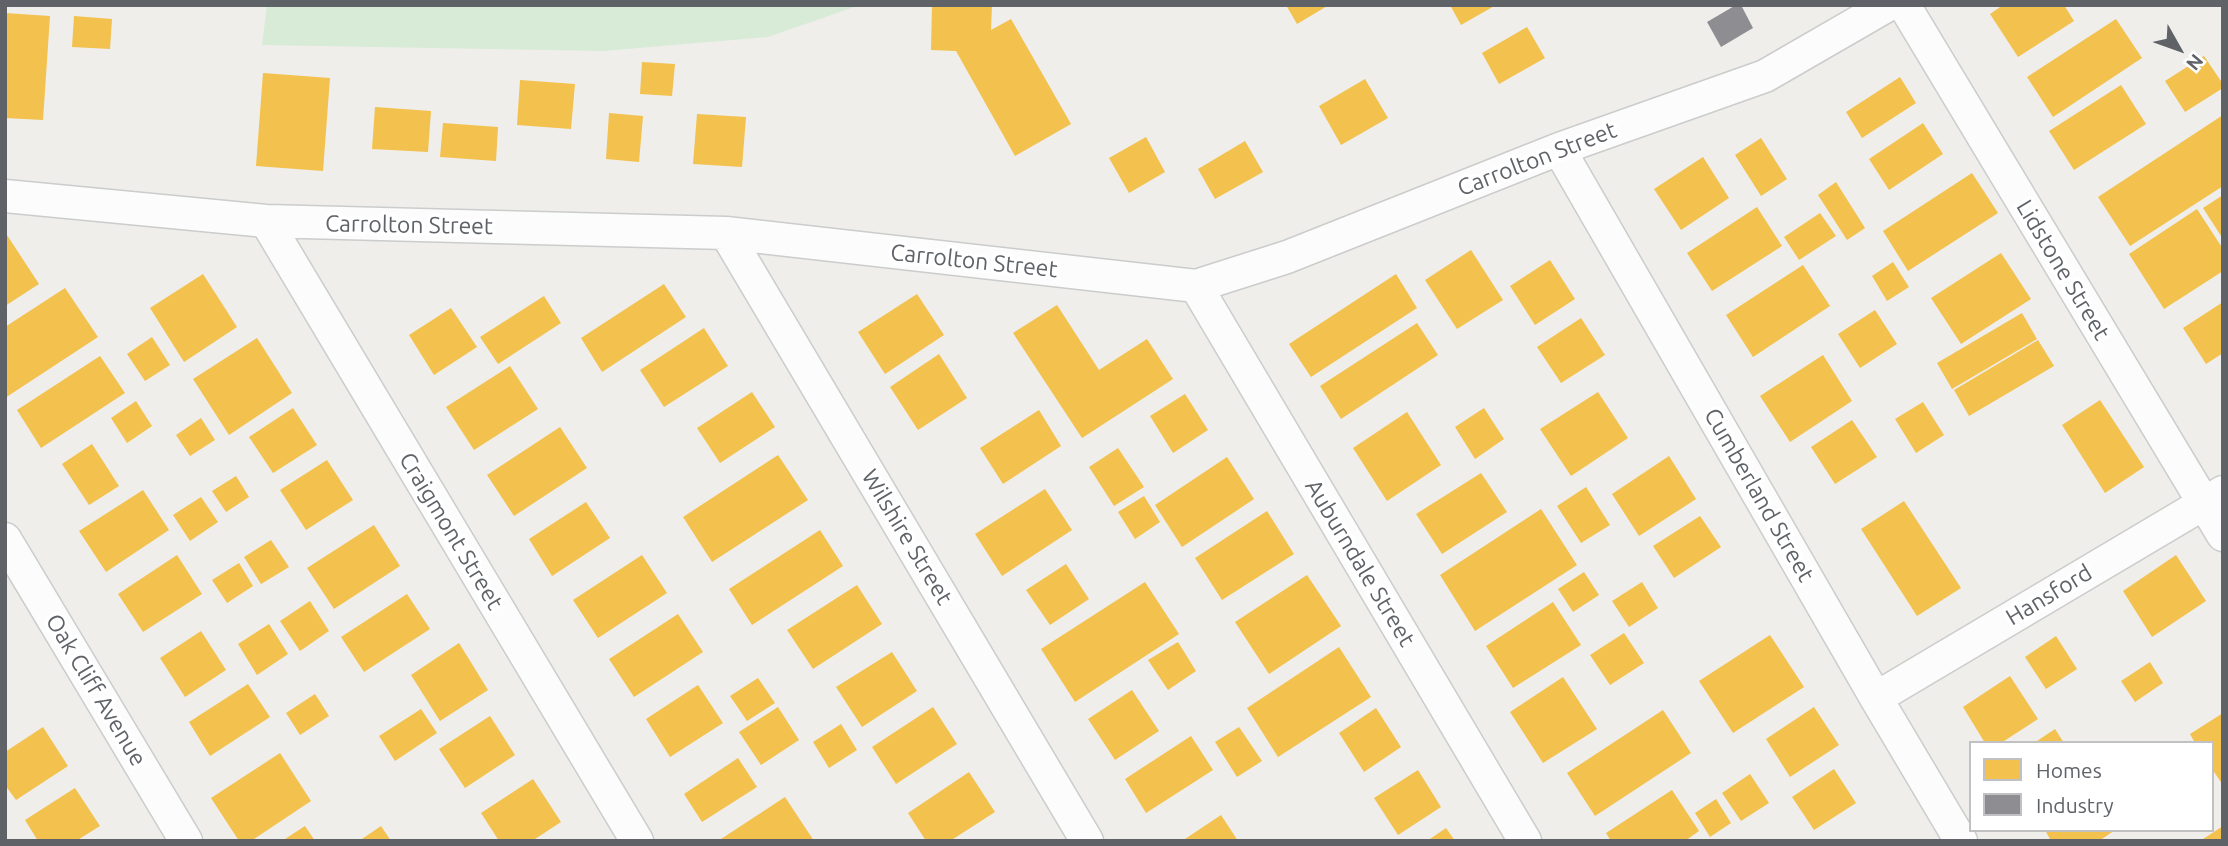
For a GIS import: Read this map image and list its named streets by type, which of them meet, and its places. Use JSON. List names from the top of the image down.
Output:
{
  "streets": {
    "street": [
      "Carrolton Street",
      "Lidstone Street",
      "Cumberland Street",
      "Craigmont Street",
      "Wilshire Street",
      "Auburndale Street",
      "Hansford",
      "Oak Cliff Avenue"
    ]
  },
  "crossings": [
    ["Carrolton Street", "Cumberland Street"],
    ["Carrolton Street", "Craigmont Street"],
    ["Carrolton Street", "Wilshire Street"],
    ["Carrolton Street", "Auburndale Street"],
    ["Lidstone Street", "Hansford"],
    ["Cumberland Street", "Hansford"]
  ],
  "legend": ["Homes", "Industry"],
  "north": "bottom right"
}
